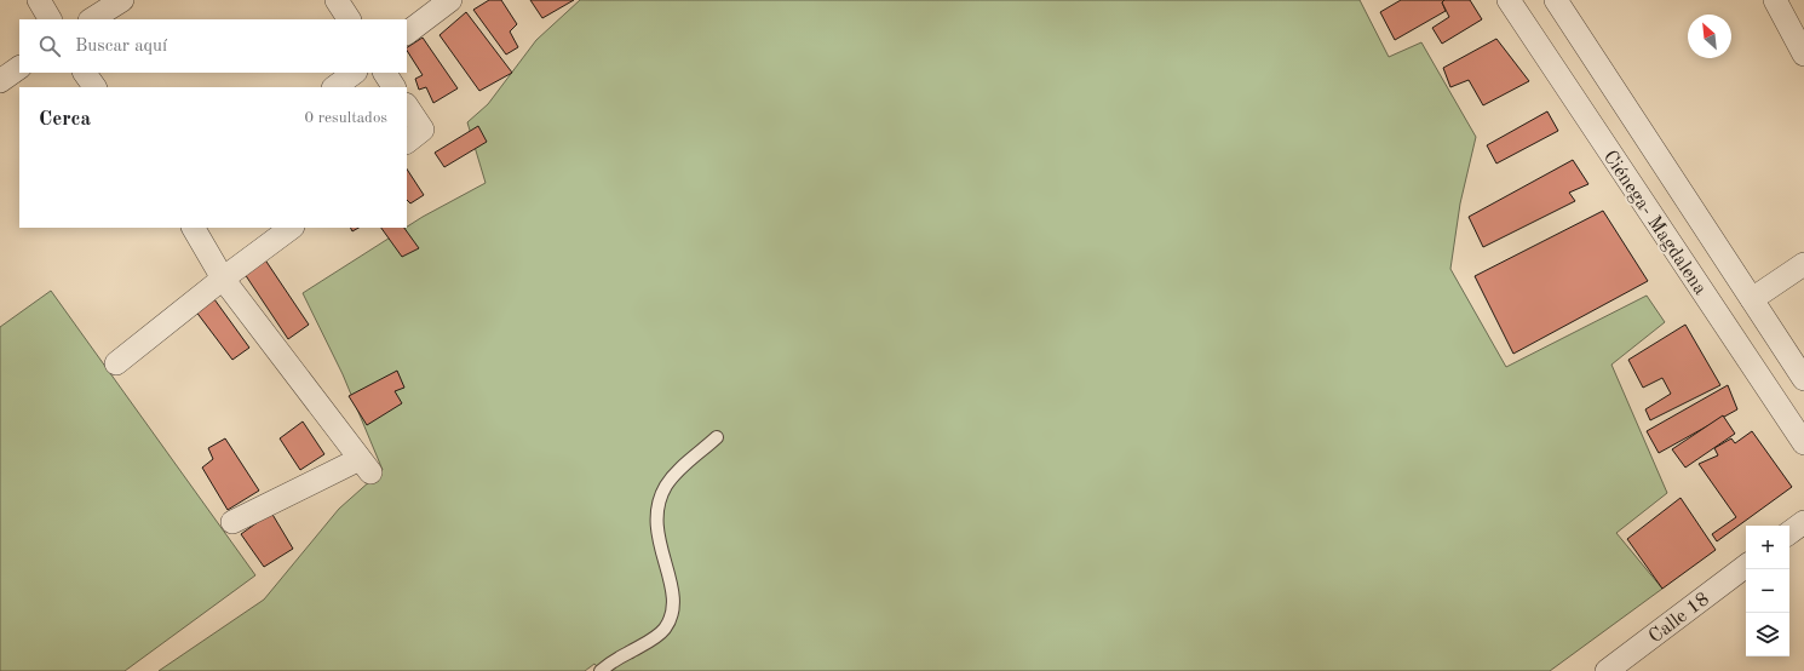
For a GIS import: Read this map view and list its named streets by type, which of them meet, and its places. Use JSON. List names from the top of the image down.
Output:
{
  "streets": {
    "street": ["Ciénega- Magdalena", "Calle 18"]
  },
  "north": "top left",
  "page": {
    "search": "Buscar aquí",
    "heading": ["Cerca", "0 resultados"],
    "map_buttons": ["+", "−"]
  }
}
